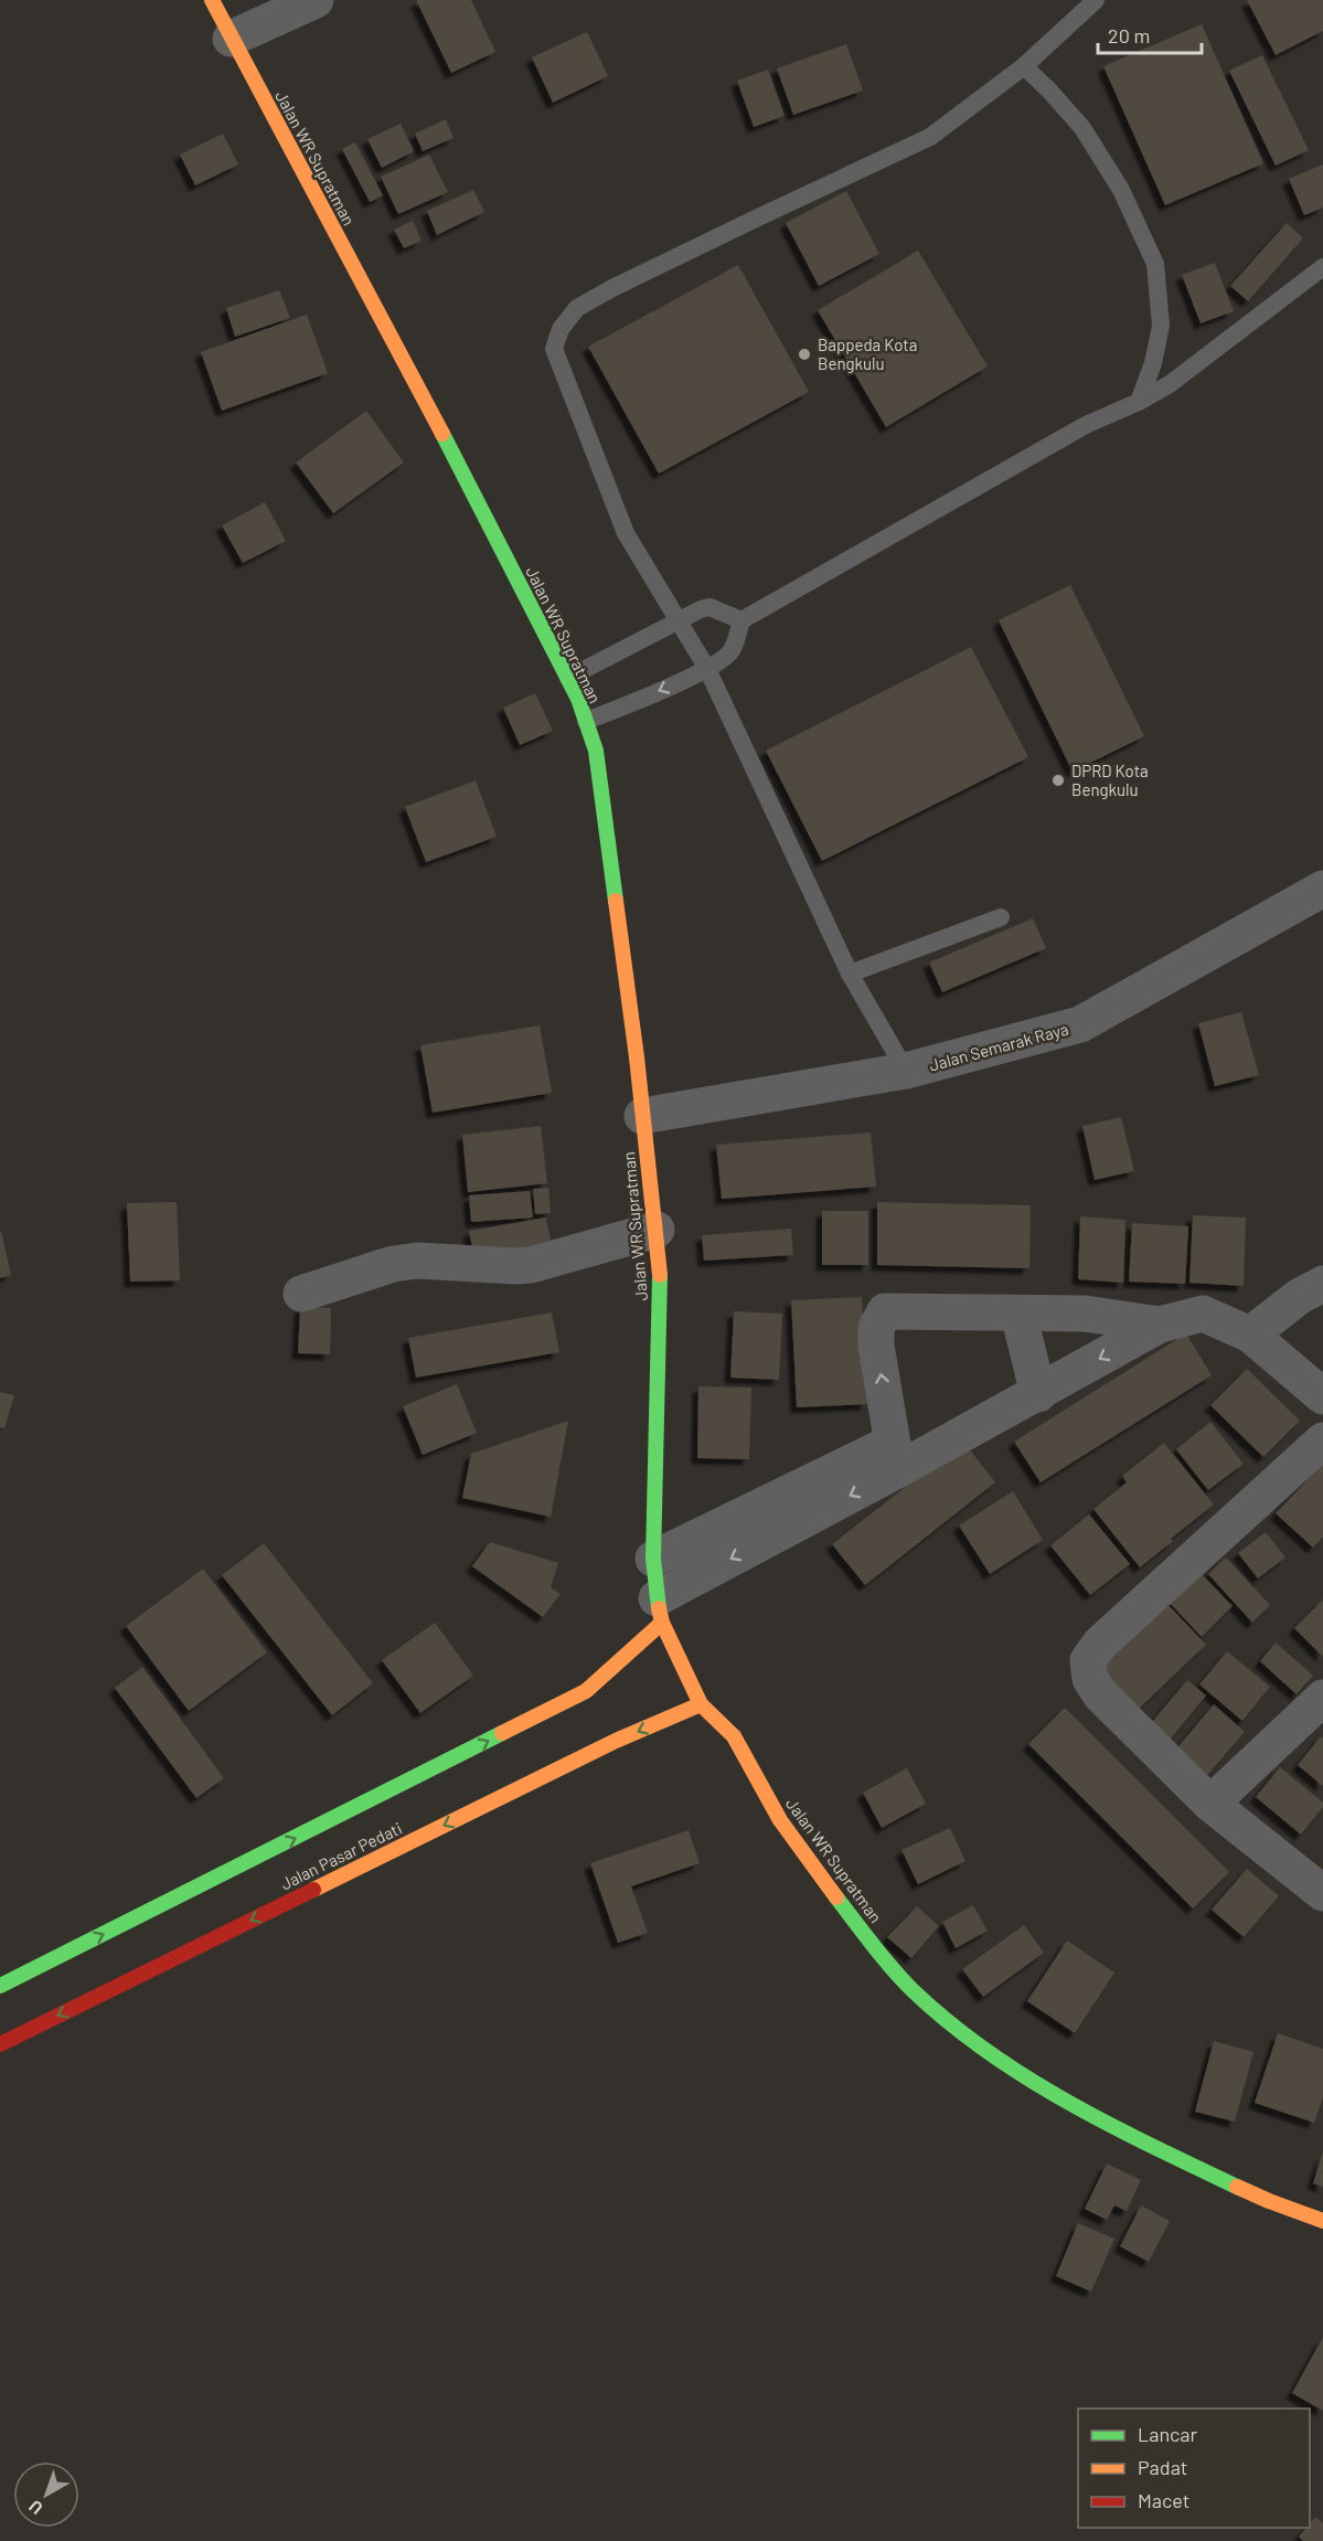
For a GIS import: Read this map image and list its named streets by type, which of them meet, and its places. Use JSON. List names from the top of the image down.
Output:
{
  "streets": {
    "highway": ["Jalan WR Supratman", "Jalan Pasar Pedati"],
    "street": ["Jalan Semarak Raya"]
  },
  "crossings": [
    ["Jalan WR Supratman", "Jalan Semarak Raya"],
    ["Jalan WR Supratman", "Jalan Pasar Pedati"]
  ],
  "places": ["Bappeda Kota Bengkulu", "DPRD Kota Bengkulu"],
  "legend": ["Lancar", "Padat", "Macet"],
  "scale_bar": "20 m",
  "north": "bottom left"
}
